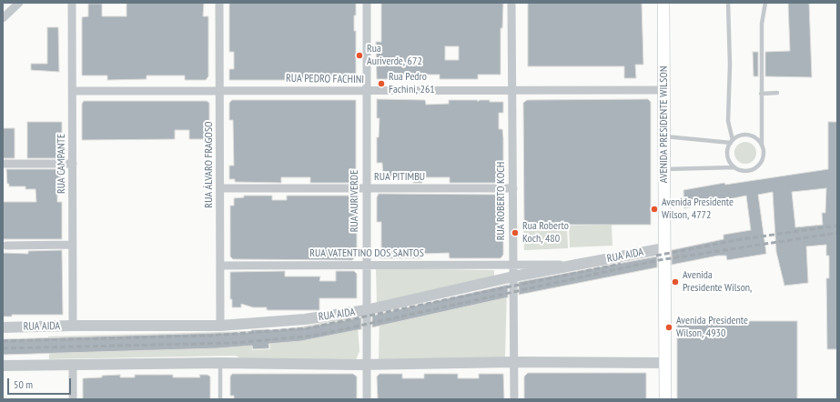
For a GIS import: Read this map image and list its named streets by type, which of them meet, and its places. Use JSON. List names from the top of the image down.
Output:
{
  "streets": {
    "main road": ["AVENIDA PRESIDENTE WILSON"],
    "street": [
      "RUA PEDRO FACHINI",
      "RUA CAMPANTE",
      "RUA ÁLVARO FRAGOSO",
      "RUA PITIMBU",
      "RUA AURIVERDE",
      "RUA ROBERTO KOCH",
      "RUA VATENTINO DOS SANTOS",
      "RUA AIDA"
    ]
  },
  "crossings": [
    ["RUA PEDRO FACHINI", "AVENIDA PRESIDENTE WILSON"],
    ["RUA PEDRO FACHINI", "RUA CAMPANTE"],
    ["RUA PEDRO FACHINI", "RUA ÁLVARO FRAGOSO"],
    ["RUA PEDRO FACHINI", "RUA AURIVERDE"],
    ["RUA PEDRO FACHINI", "RUA ROBERTO KOCH"],
    ["AVENIDA PRESIDENTE WILSON", "RUA AIDA"],
    ["RUA CAMPANTE", "RUA AIDA"],
    ["RUA ÁLVARO FRAGOSO", "RUA PITIMBU"],
    ["RUA ÁLVARO FRAGOSO", "RUA VATENTINO DOS SANTOS"],
    ["RUA ÁLVARO FRAGOSO", "RUA AIDA"],
    ["RUA PITIMBU", "RUA AURIVERDE"],
    ["RUA PITIMBU", "RUA ROBERTO KOCH"],
    ["RUA AURIVERDE", "RUA VATENTINO DOS SANTOS"],
    ["RUA AURIVERDE", "RUA AIDA"],
    ["RUA ROBERTO KOCH", "RUA VATENTINO DOS SANTOS"],
    ["RUA ROBERTO KOCH", "RUA AIDA"],
    ["RUA VATENTINO DOS SANTOS", "RUA AIDA"]
  ],
  "places": [
    "Rua Auriverde, 672",
    "Rua Pedro Fachini, 261",
    "Avenida Presidente Wilson, 4772",
    "Rua Roberto Koch, 480",
    "Avenida Presidente Wilson,",
    "Avenida Presidente Wilson, 4930"
  ],
  "scale_bar": "50 m"
}
